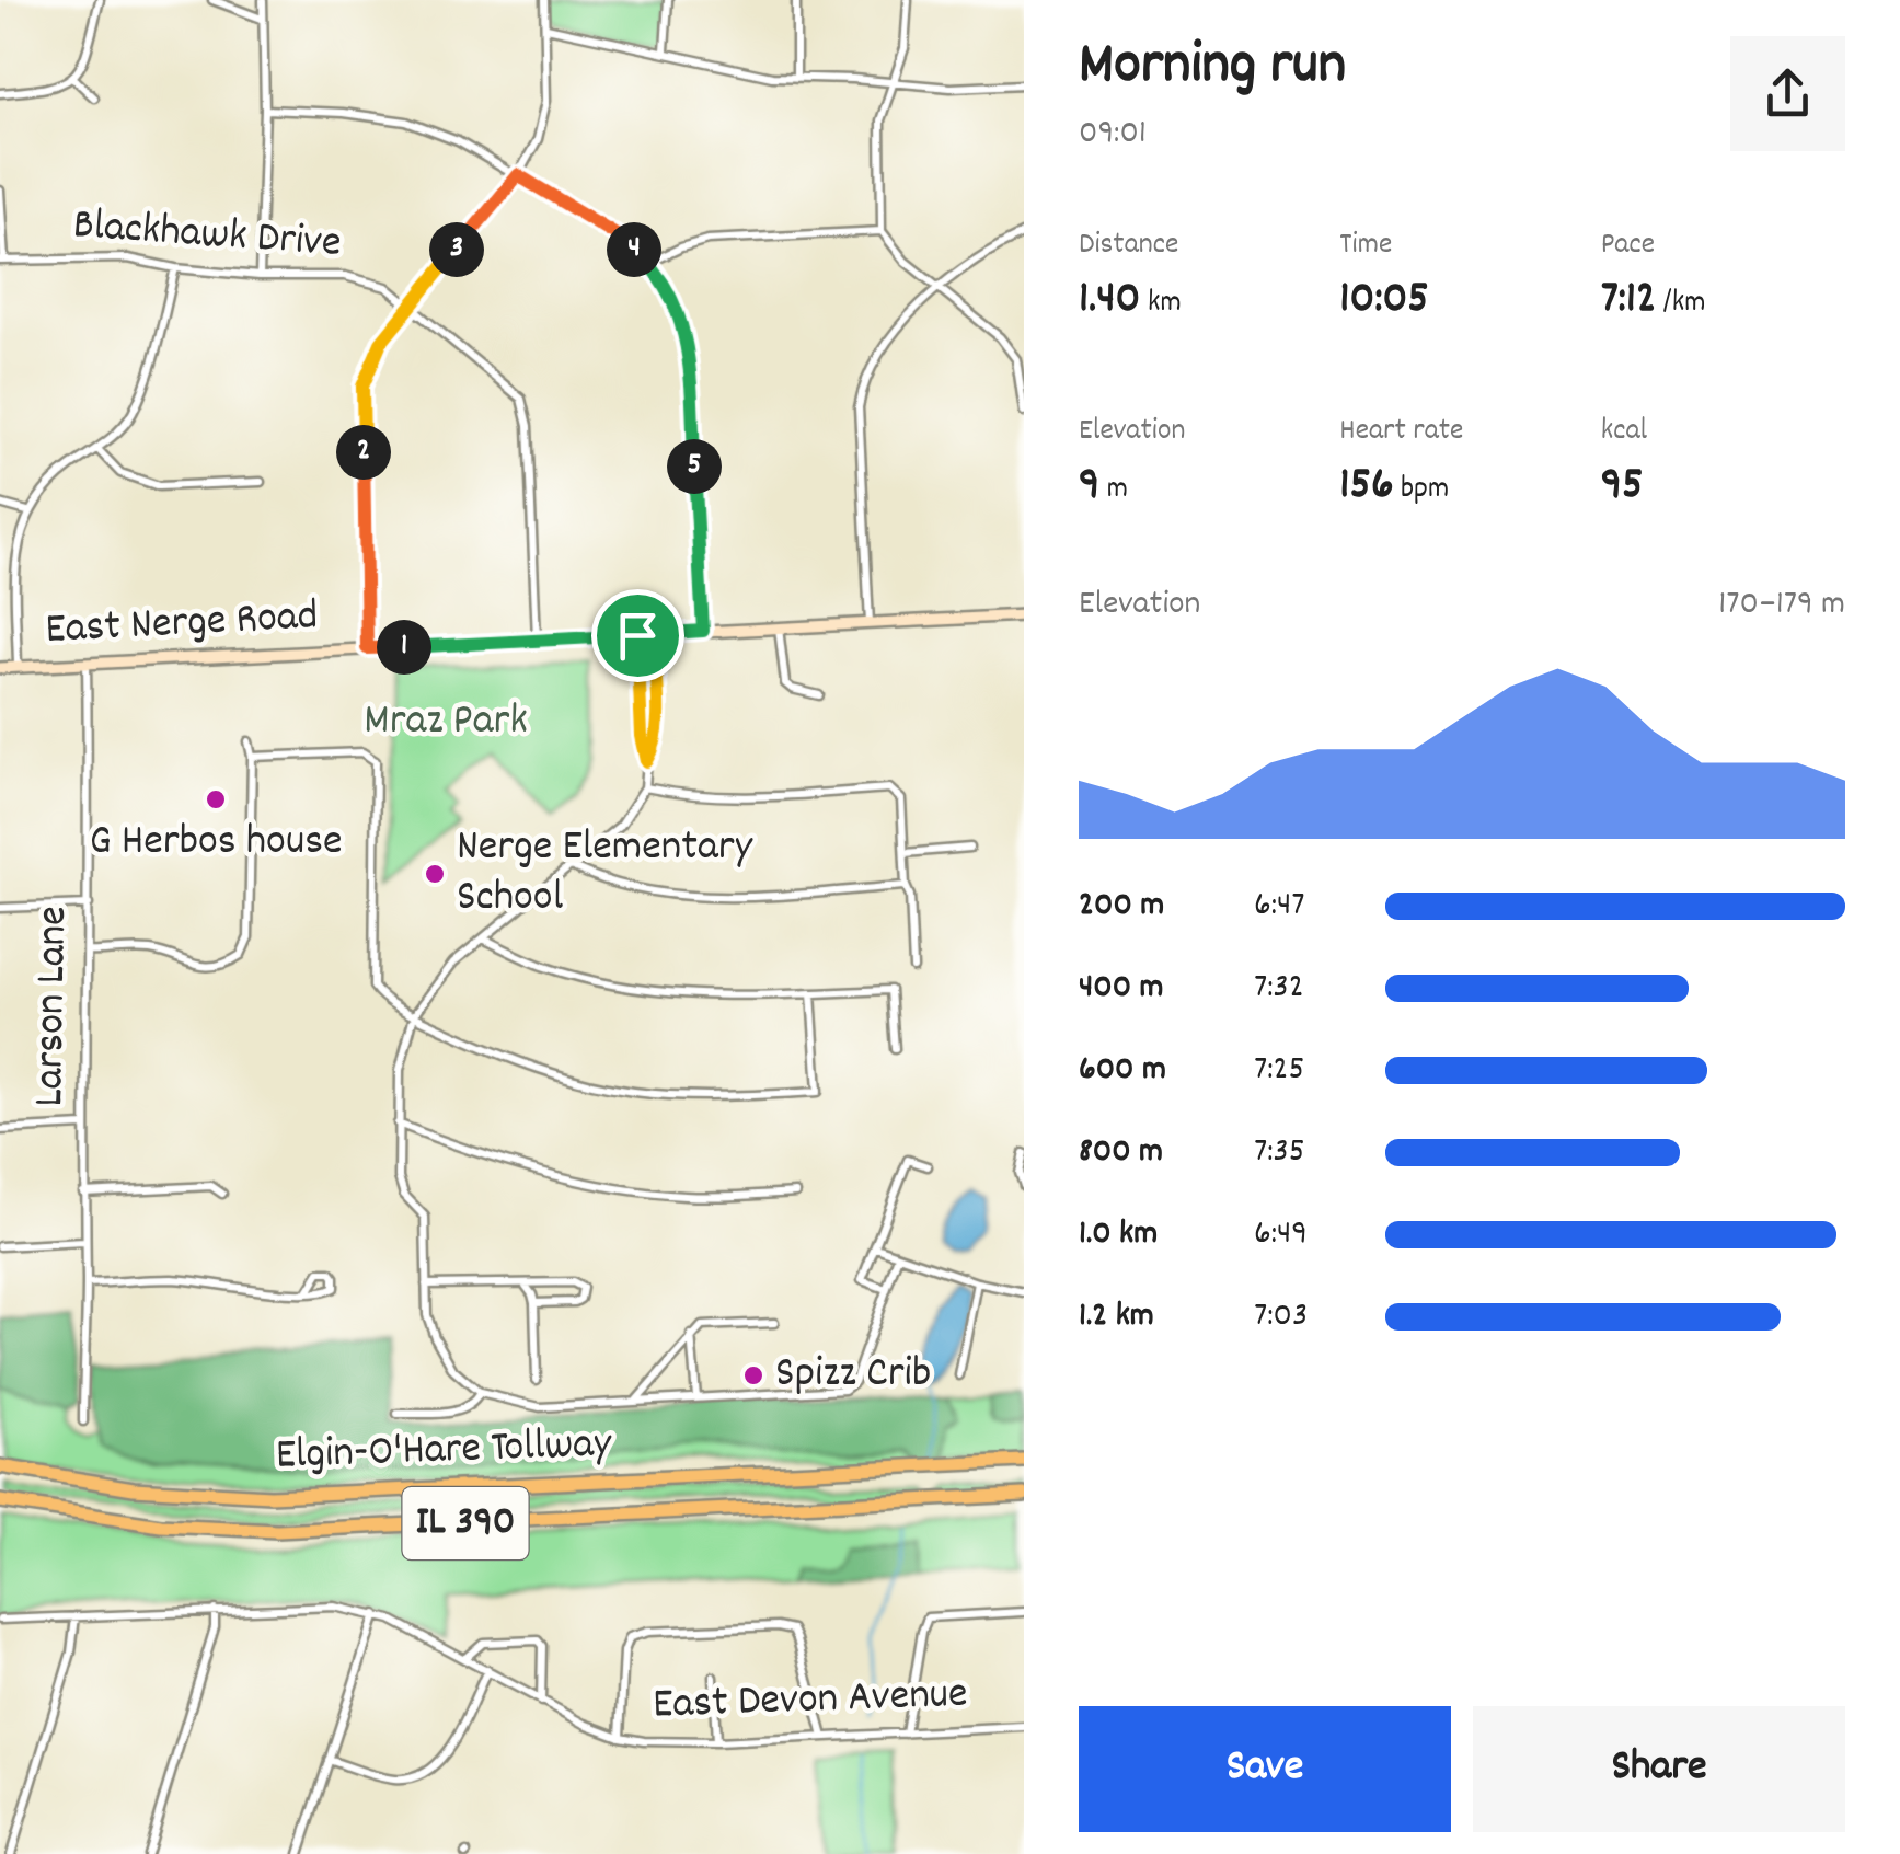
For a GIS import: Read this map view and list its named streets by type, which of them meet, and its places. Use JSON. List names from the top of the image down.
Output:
{
  "streets": {
    "highway": ["Elgin-O'Hare Tollway", "IL 390"],
    "main road": ["East Nerge Road"],
    "street": ["Blackhawk Drive", "Larson Lane", "East Devon Avenue"]
  },
  "crossings": [
    ["Blackhawk Drive", "East Nerge Road"],
    ["East Nerge Road", "Larson Lane"]
  ],
  "parks": ["Mraz Park"],
  "places": ["G Herbos house", "Nerge Elementary School", "Spizz Crib"],
  "page": {
    "heading": ["Morning run", "09:01"],
    "stats": [
      ["Distance", "1.40 km"],
      ["Time", "10:05"],
      ["Pace", "7:12 /km"],
      ["Elevation", "9 m"],
      ["Heart rate", "156 bpm"],
      ["kcal", "95"]
    ],
    "pins": [
      "3",
      "4",
      "2",
      "5",
      "1"
    ],
    "chart": ["Elevation", "170–179 m"],
    "list": [
      {
        "name": "200 m",
        "note": "6:47"
      },
      {
        "name": "400 m",
        "note": "7:32"
      },
      {
        "name": "600 m",
        "note": "7:25"
      },
      {
        "name": "800 m",
        "note": "7:35"
      },
      {
        "name": "1.0 km",
        "note": "6:49"
      },
      {
        "name": "1.2 km",
        "note": "7:03"
      }
    ],
    "buttons": ["Save", "Share"]
  }
}
